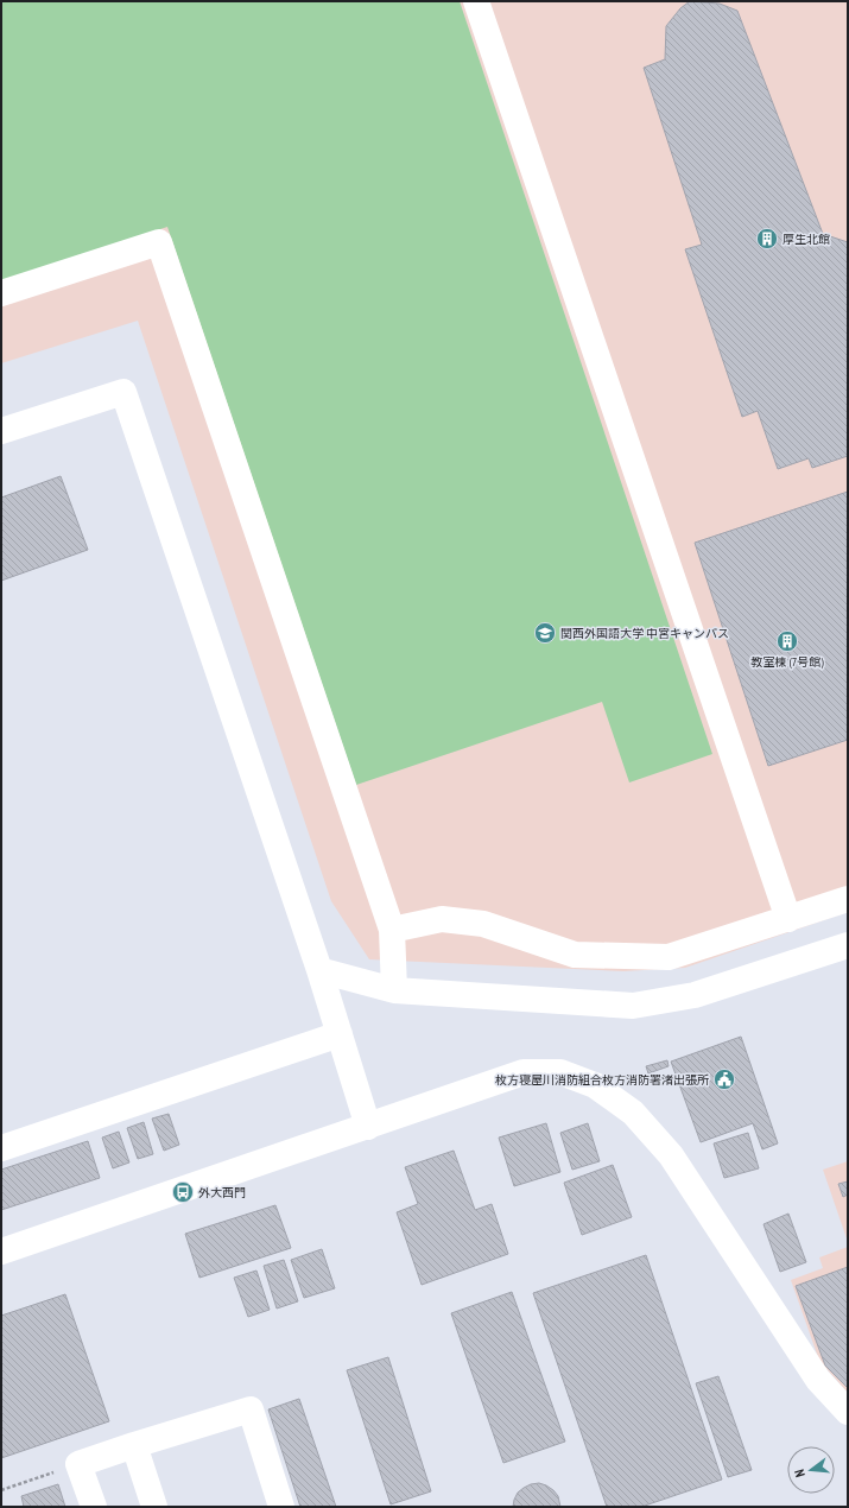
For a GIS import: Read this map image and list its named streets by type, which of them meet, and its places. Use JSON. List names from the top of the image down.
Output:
{
  "places": {
    "building": ["厚生北館", "教室棟 (7号館)"],
    "school or university": ["関西外国語大学 中宮キャンパス"],
    "public building": ["枚方寝屋川消防組合枚方消防署渚出張所"],
    "bus stop": ["外大西門"]
  },
  "north": "left"
}
